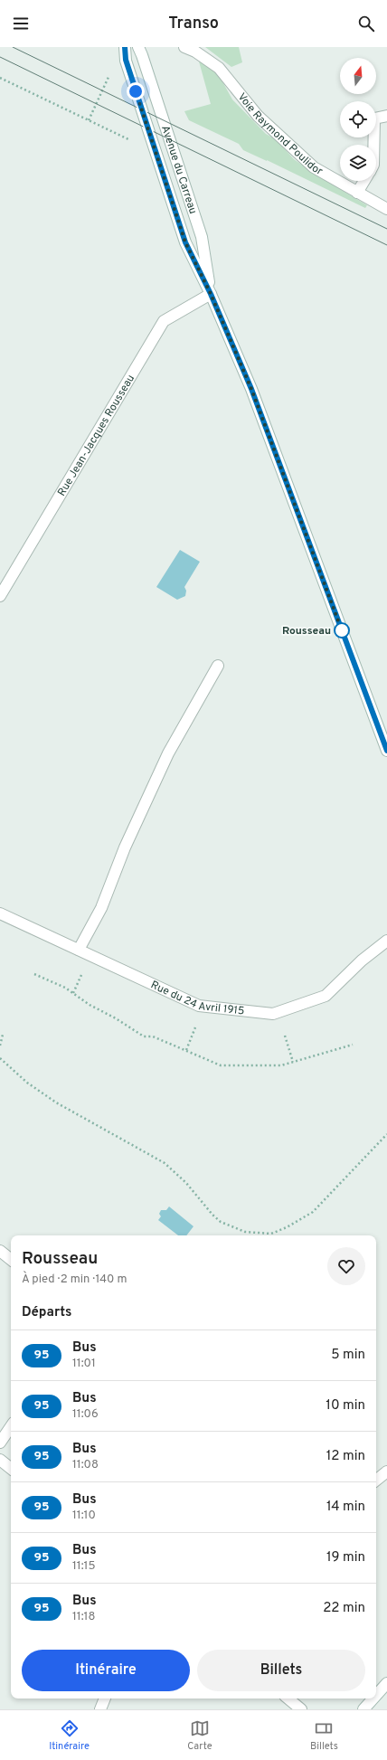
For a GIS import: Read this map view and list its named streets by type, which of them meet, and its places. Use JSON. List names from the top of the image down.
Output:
{
  "streets": {
    "street": [
      "Voie Raymond Poulidor",
      "Avenue du Carreau",
      "Rue Jean-Jacques Rousseau",
      "Rue du 24 Avril 1915"
    ]
  },
  "crossings": [
    ["Avenue du Carreau", "Rue Jean-Jacques Rousseau"]
  ],
  "places": ["Rousseau"],
  "lines": ["bus line 95"],
  "north": "top",
  "page": {
    "header": "Transo",
    "heading": [
      ["Rousseau", "À pied · 2 min · 140 m"],
      "Départs"
    ],
    "list": [
      {
        "mark": "95",
        "name": "Bus",
        "note": "11:01",
        "value": "5 min"
      },
      {
        "mark": "95",
        "name": "Bus",
        "note": "11:06",
        "value": "10 min"
      },
      {
        "mark": "95",
        "name": "Bus",
        "note": "11:08",
        "value": "12 min"
      },
      {
        "mark": "95",
        "name": "Bus",
        "note": "11:10",
        "value": "14 min"
      },
      {
        "mark": "95",
        "name": "Bus",
        "note": "11:15",
        "value": "19 min"
      },
      {
        "mark": "95",
        "name": "Bus",
        "note": "11:18",
        "value": "22 min"
      }
    ],
    "buttons": ["Itinéraire", "Billets"],
    "tabs": ["Itinéraire", "Carte", "Billets"]
  }
}
